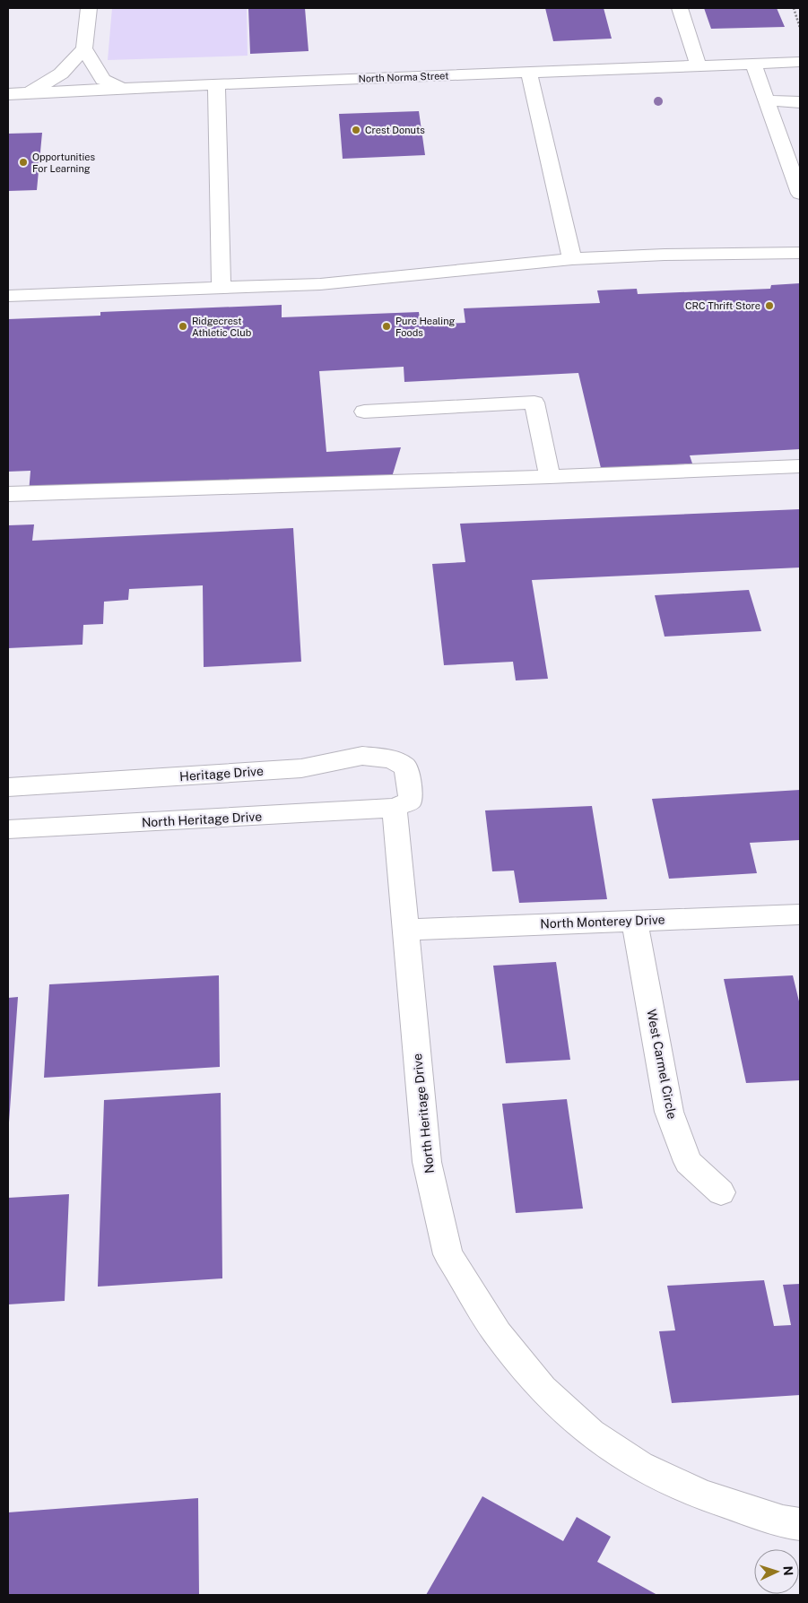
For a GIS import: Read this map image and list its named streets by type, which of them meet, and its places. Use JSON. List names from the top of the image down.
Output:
{
  "streets": {
    "street": [
      "North Norma Street",
      "Heritage Drive",
      "North Heritage Drive",
      "North Monterey Drive",
      "West Carmel Circle"
    ]
  },
  "crossings": [
    ["Heritage Drive", "North Heritage Drive"],
    ["North Heritage Drive", "North Monterey Drive"],
    ["North Monterey Drive", "West Carmel Circle"]
  ],
  "places": [
    "Crest Donuts",
    "Opportunities For Learning",
    "CRC Thrift Store",
    "Ridgecrest Athletic Club",
    "Pure Healing Foods"
  ],
  "north": "right"
}
